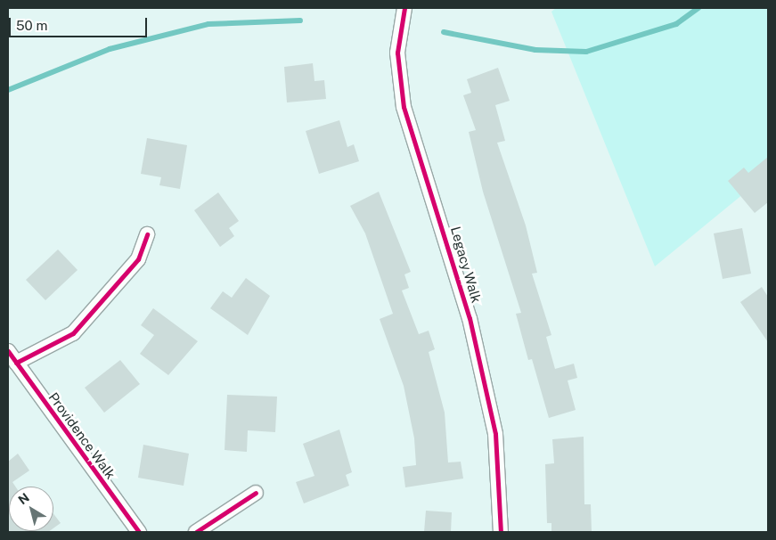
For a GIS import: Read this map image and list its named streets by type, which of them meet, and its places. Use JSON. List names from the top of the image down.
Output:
{
  "streets": {
    "street": ["Legacy Walk", "Providence Walk"]
  },
  "scale_bar": "50 m",
  "north": "top left"
}
